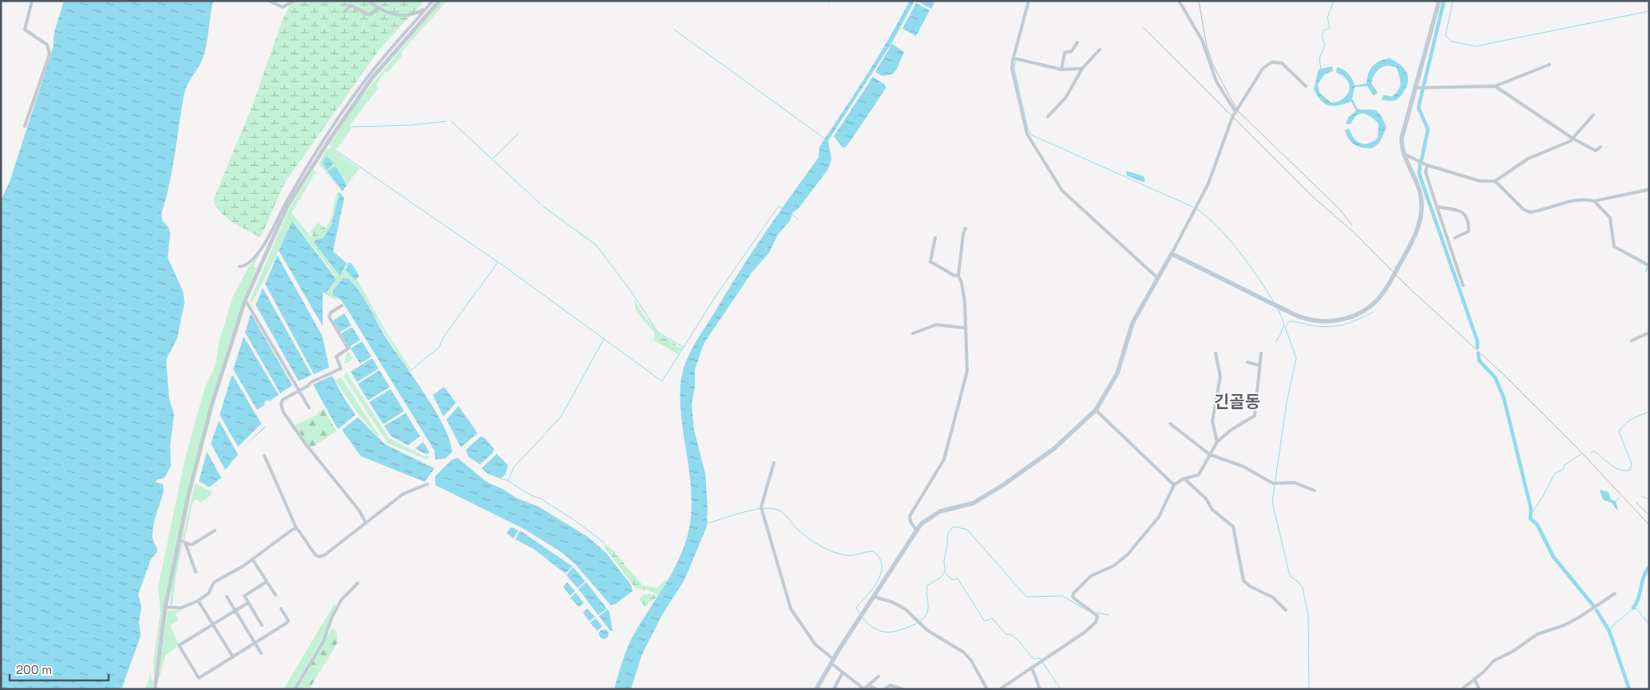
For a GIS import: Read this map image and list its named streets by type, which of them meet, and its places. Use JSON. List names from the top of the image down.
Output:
{
  "districts": ["긴골동"],
  "scale_bar": "200 m"
}
